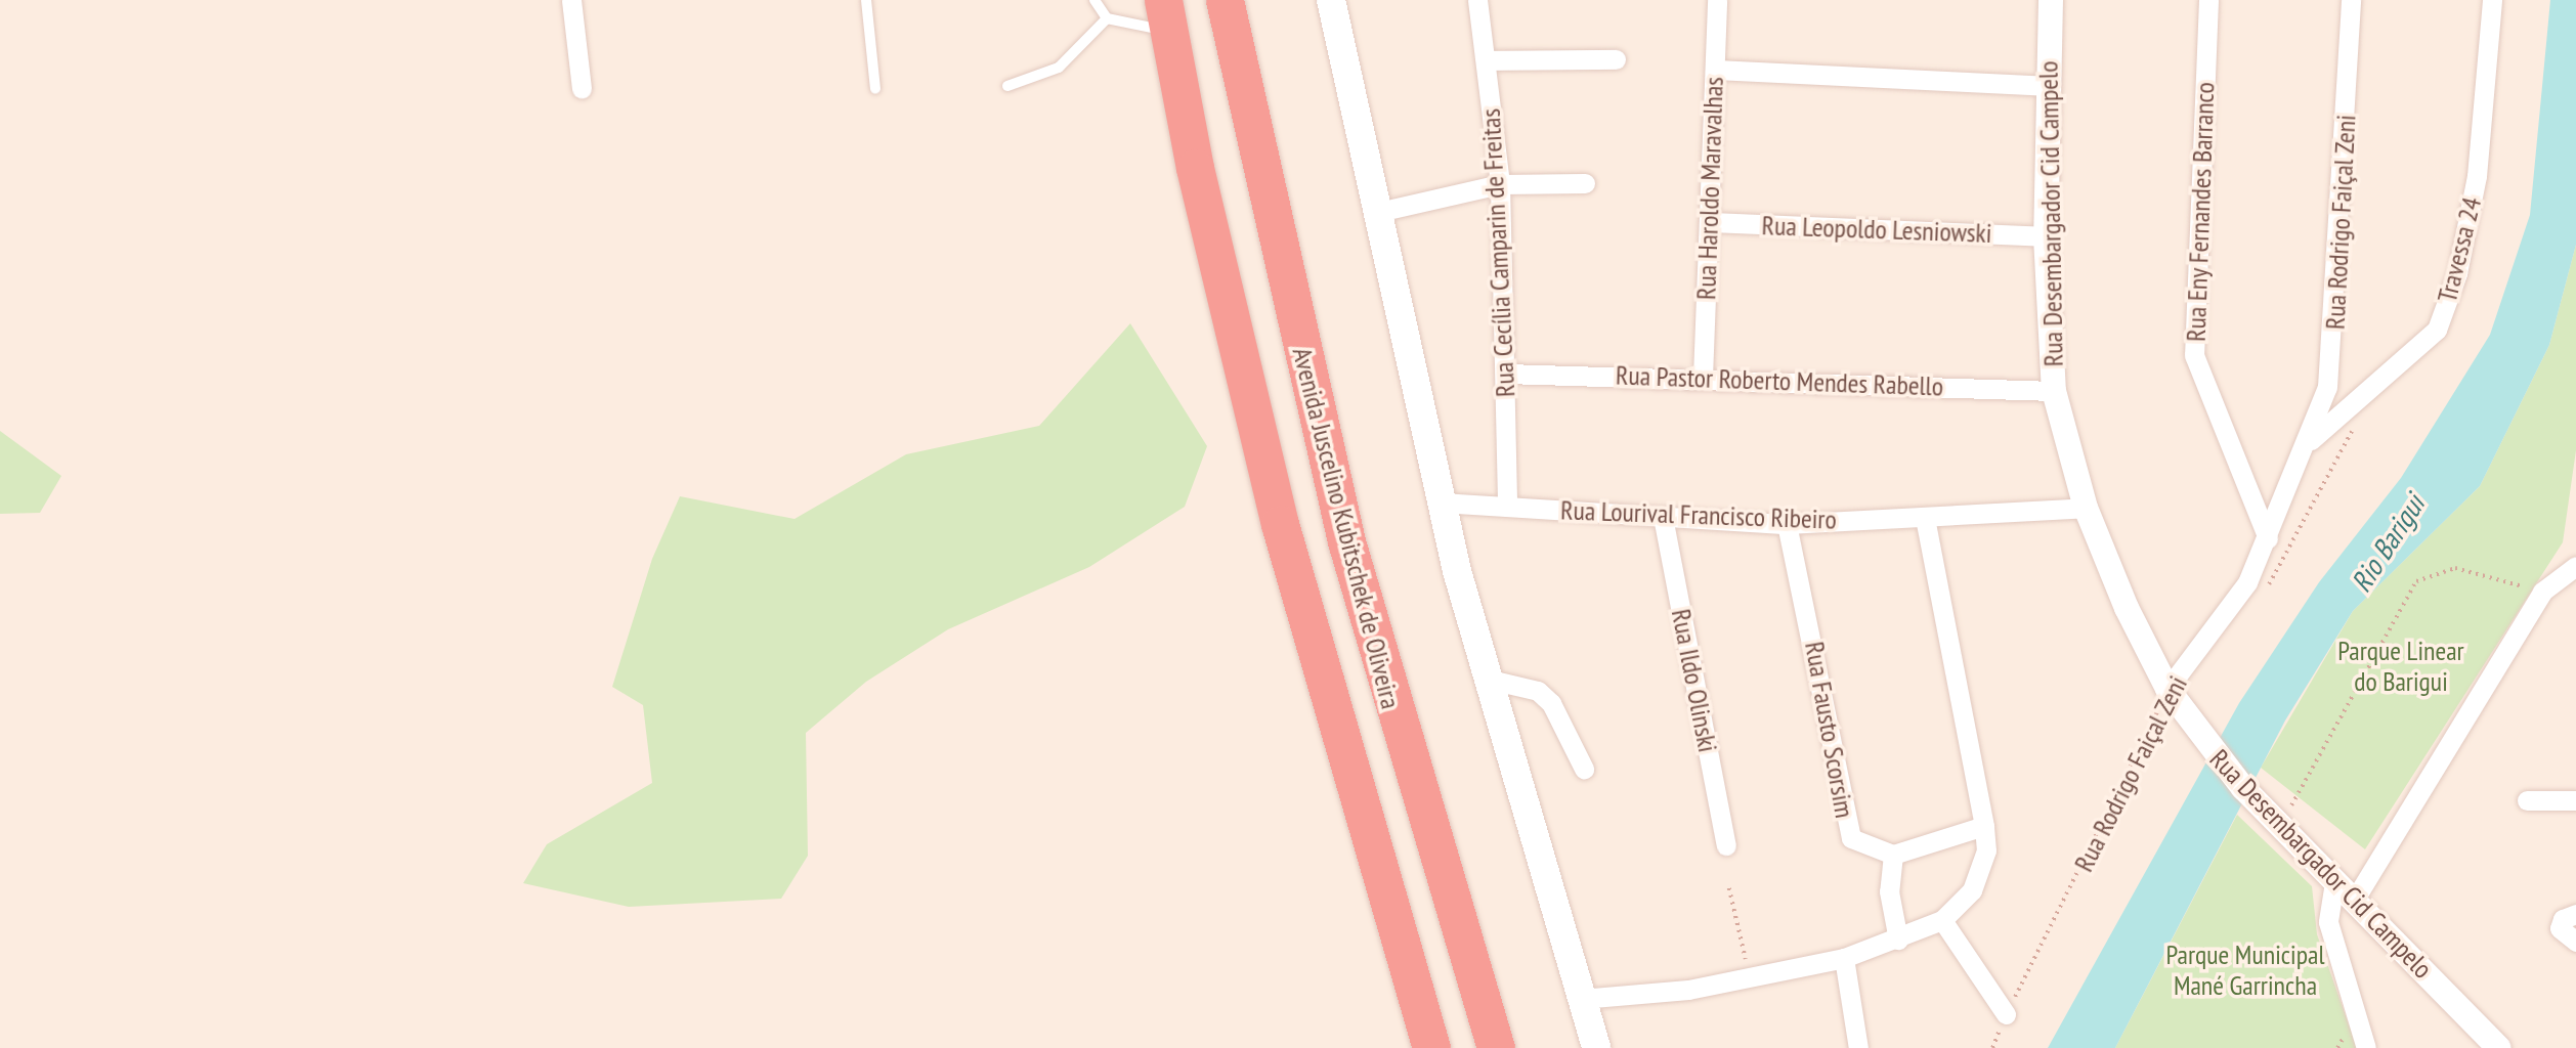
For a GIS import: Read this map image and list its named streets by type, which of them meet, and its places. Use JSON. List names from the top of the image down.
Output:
{
  "streets": {
    "highway": ["Avenida Juscelino Kubitschek de Oliveira"],
    "street": [
      "Rua Haroldo Maravalhas",
      "Rua Eny Fernandes Barranco",
      "Rua Desembargador Cid Campelo",
      "Rua Rodrigo Faiçal Zeni",
      "Rua Leopoldo Lesniowski",
      "Travessa 24",
      "Rua Cecília Camparin de Freitas",
      "Rua Pastor Roberto Mendes Rabello",
      "Rua Lourival Francisco Ribeiro",
      "Rua Ildo Olinski",
      "Rua Fausto Scorsim"
    ]
  },
  "crossings": [
    ["Rua Haroldo Maravalhas", "Rua Leopoldo Lesniowski"],
    ["Rua Haroldo Maravalhas", "Rua Pastor Roberto Mendes Rabello"],
    ["Rua Eny Fernandes Barranco", "Rua Rodrigo Faiçal Zeni"],
    ["Rua Desembargador Cid Campelo", "Rua Rodrigo Faiçal Zeni"],
    ["Rua Desembargador Cid Campelo", "Rua Leopoldo Lesniowski"],
    ["Rua Desembargador Cid Campelo", "Rua Pastor Roberto Mendes Rabello"],
    ["Rua Desembargador Cid Campelo", "Rua Lourival Francisco Ribeiro"],
    ["Rua Rodrigo Faiçal Zeni", "Travessa 24"],
    ["Rua Cecília Camparin de Freitas", "Rua Pastor Roberto Mendes Rabello"],
    ["Rua Cecília Camparin de Freitas", "Rua Lourival Francisco Ribeiro"],
    ["Rua Lourival Francisco Ribeiro", "Rua Ildo Olinski"],
    ["Rua Lourival Francisco Ribeiro", "Rua Fausto Scorsim"]
  ],
  "water": ["Rio Barigui"],
  "parks": ["Parque Linear do Barigui", "Parque Municipal Mané Garrincha"]
}
